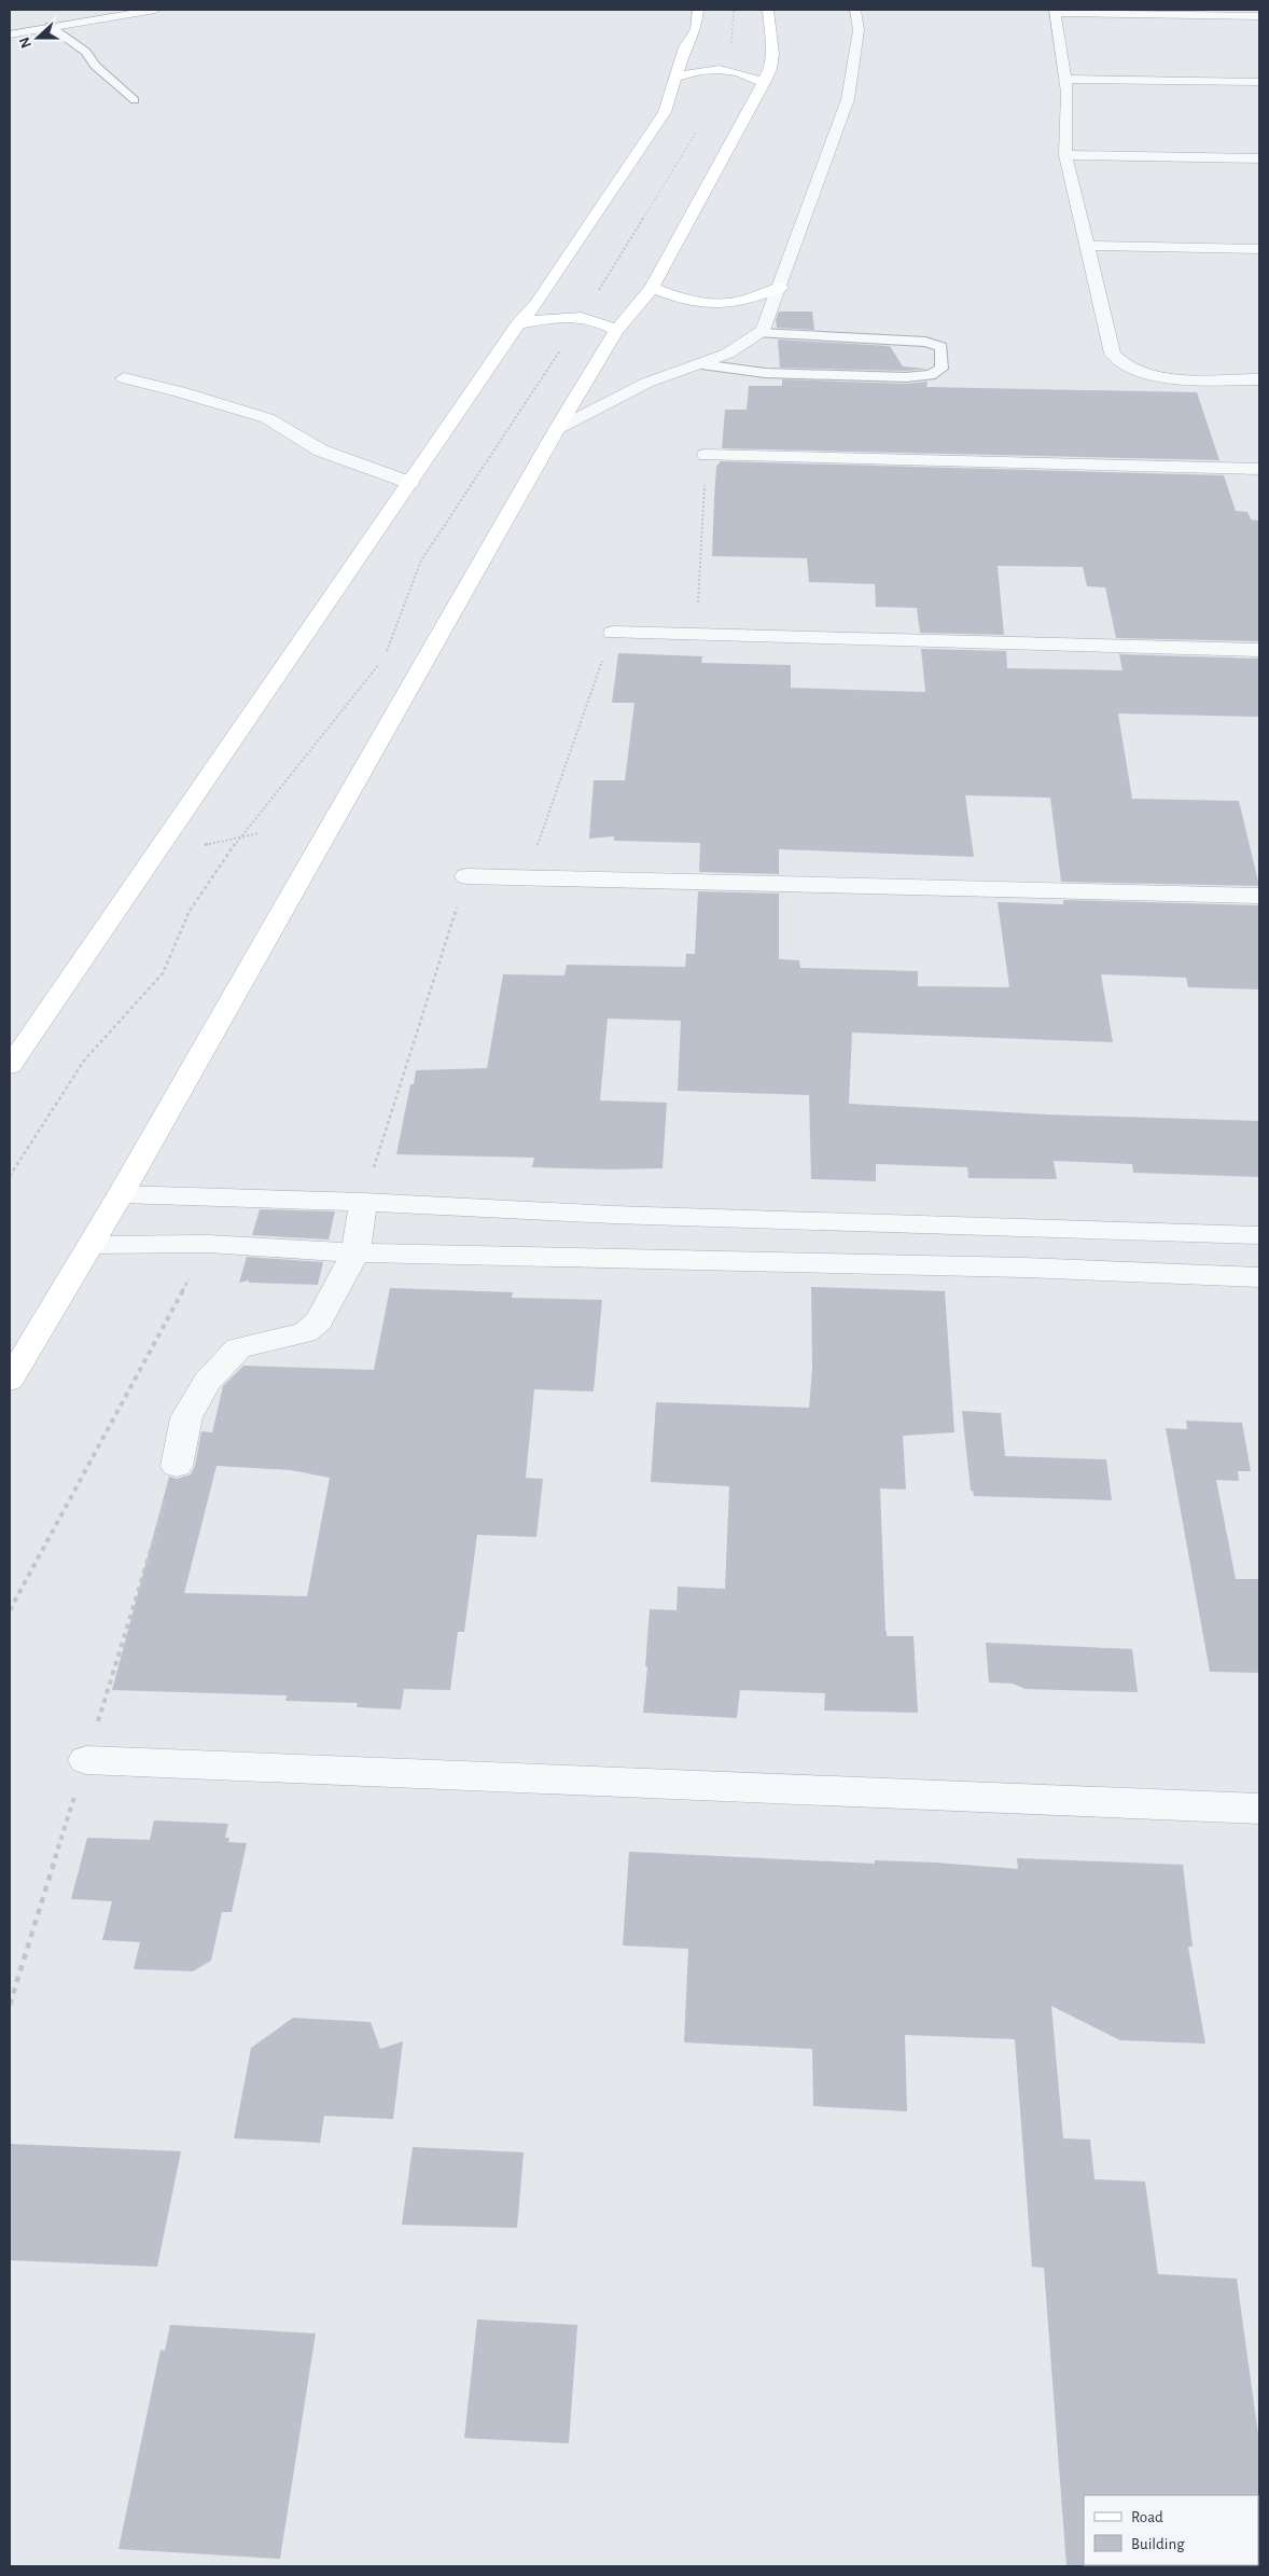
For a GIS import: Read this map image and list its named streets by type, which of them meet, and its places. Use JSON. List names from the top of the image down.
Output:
{
  "legend": ["Road", "Building"],
  "north": "left"
}
